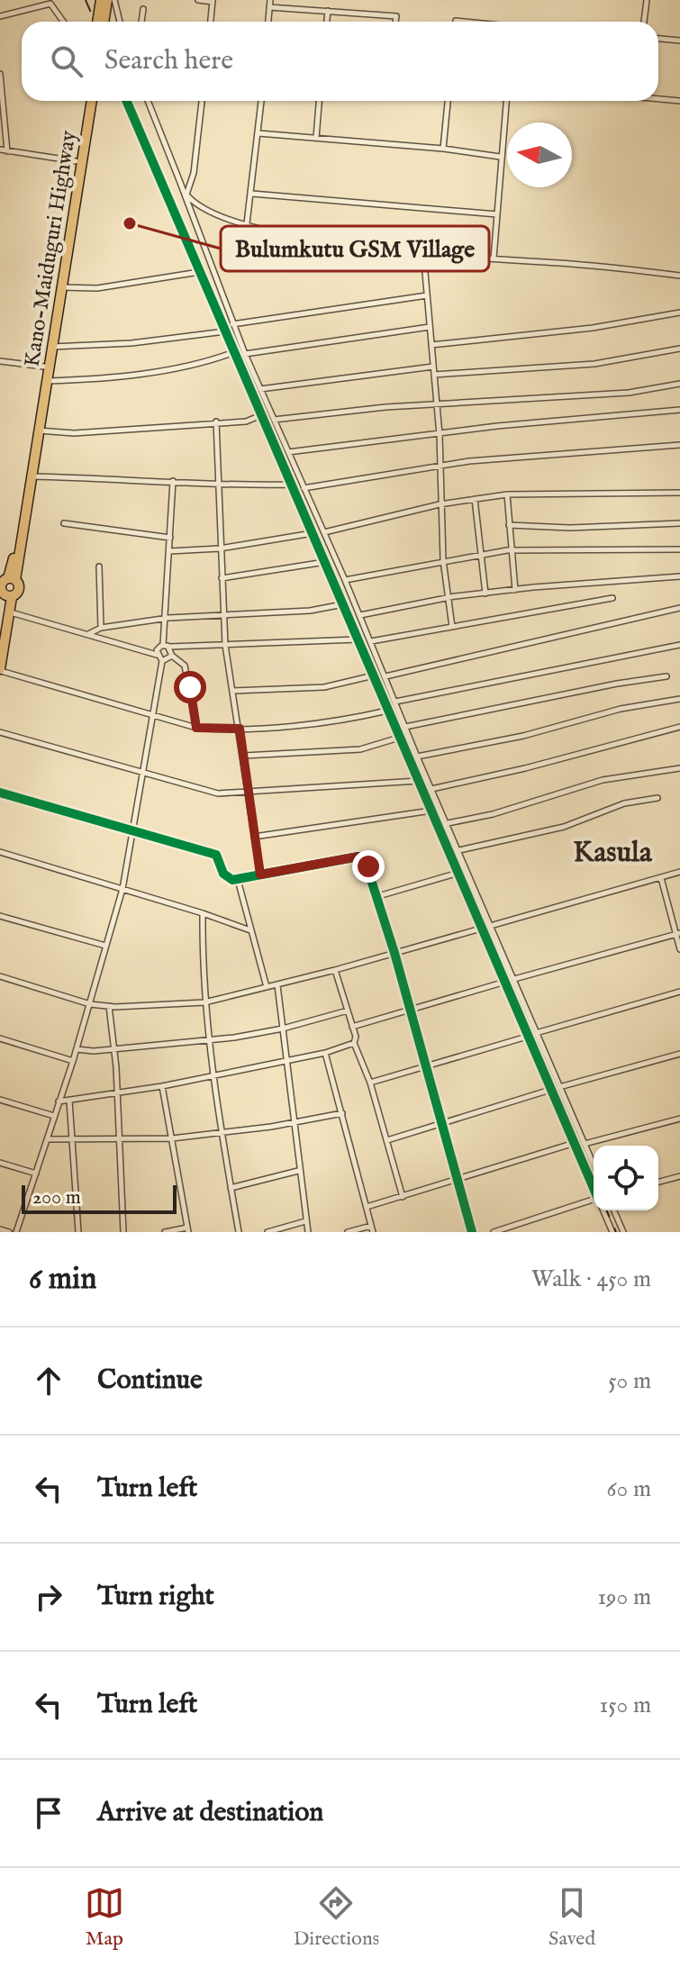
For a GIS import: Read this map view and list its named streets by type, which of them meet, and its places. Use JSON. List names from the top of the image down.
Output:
{
  "streets": {
    "highway": ["Kano-Maiduguri Highway"]
  },
  "districts": ["Kasula"],
  "places": ["Bulumkutu GSM Village"],
  "scale_bar": "200 m",
  "north": "left",
  "page": {
    "search": "Search here",
    "scale": "200 m",
    "heading": ["6 min", "Walk · 450 m"],
    "list": [
      ["Continue", "50 m"],
      ["Turn left", "60 m"],
      ["Turn right", "190 m"],
      ["Turn left", "150 m"],
      "Arrive at destination"
    ],
    "nav": ["Map", "Directions", "Saved"]
  }
}
